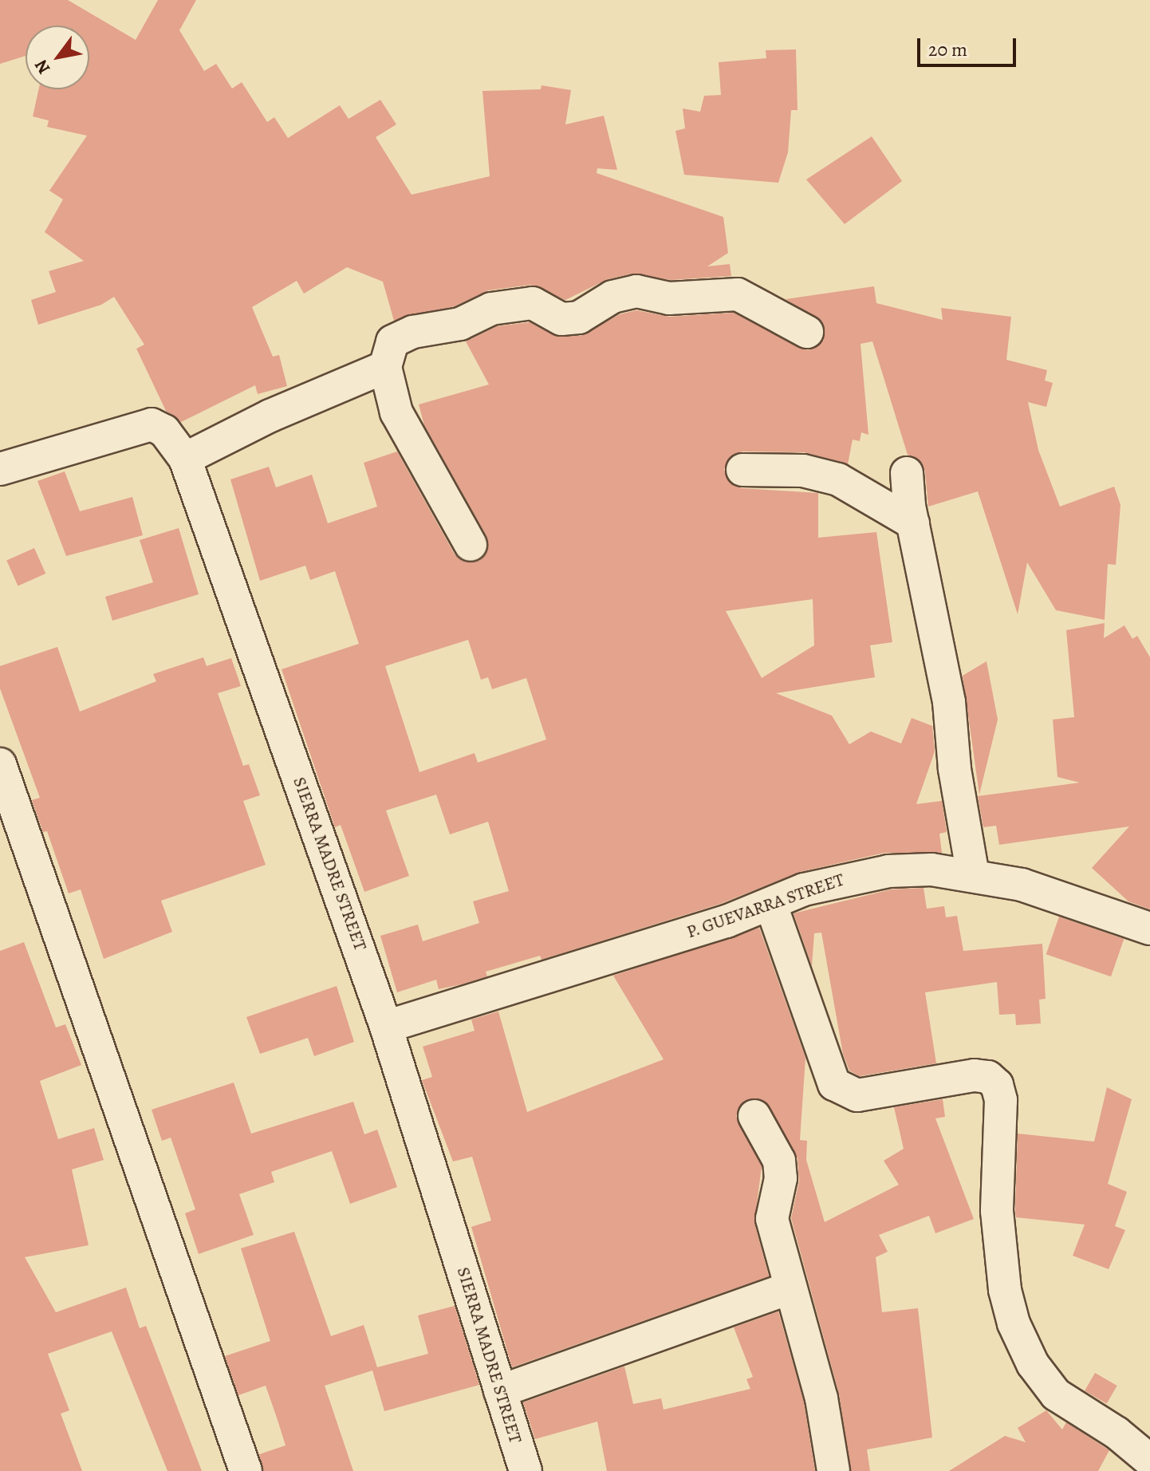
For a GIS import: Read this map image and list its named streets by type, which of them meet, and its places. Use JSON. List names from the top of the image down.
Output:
{
  "streets": {
    "street": ["SIERRA MADRE STREET", "P. GUEVARRA STREET"]
  },
  "crossings": [
    ["SIERRA MADRE STREET", "P. GUEVARRA STREET"]
  ],
  "scale_bar": "20 m",
  "north": "bottom left"
}
